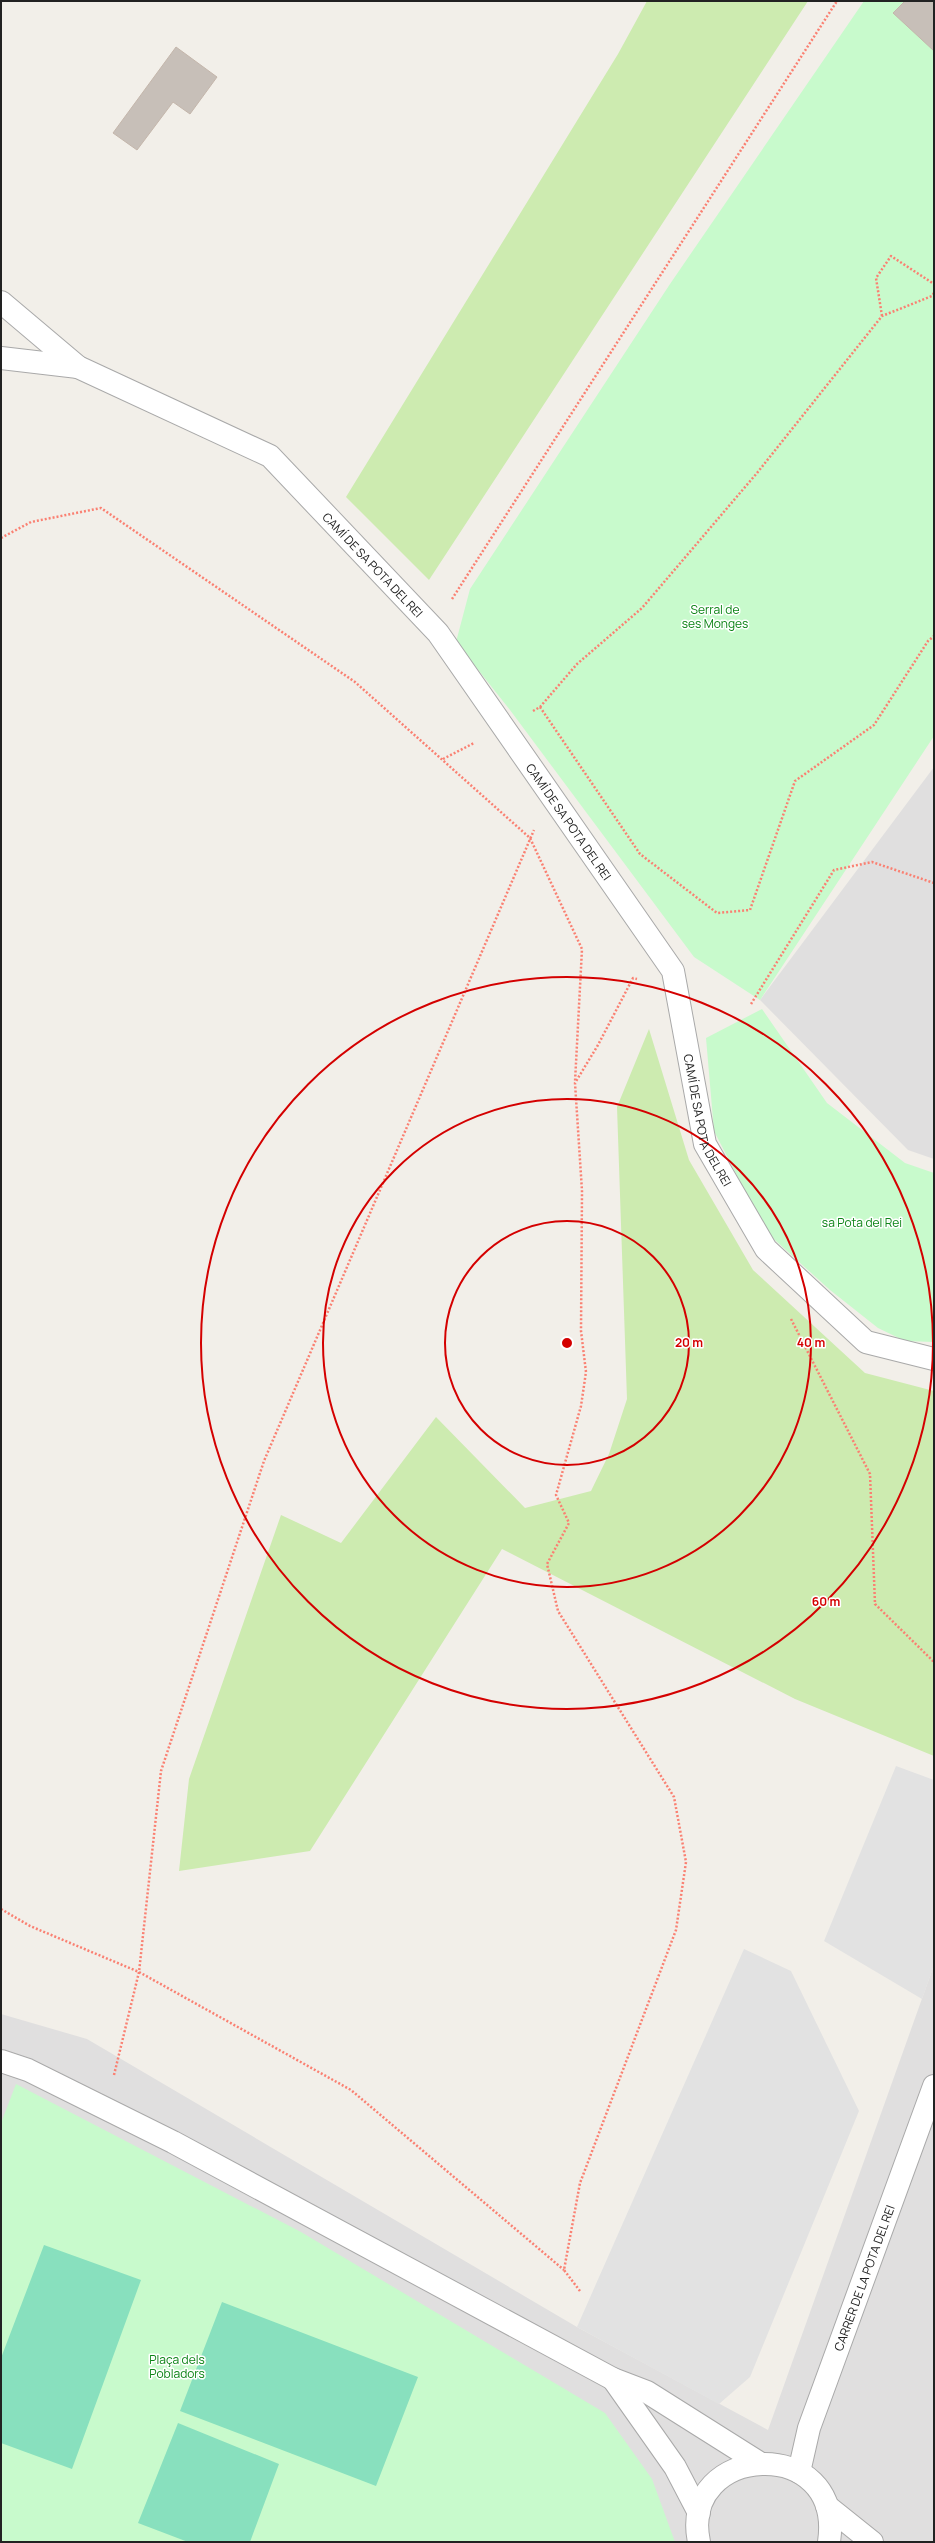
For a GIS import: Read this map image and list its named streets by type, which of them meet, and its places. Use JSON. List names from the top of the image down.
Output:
{
  "streets": {
    "street": ["CAMÍ DE SA POTA DEL REI", "CARRER DE LA POTA DEL REI"]
  },
  "parks": ["Serral de ses Monges", "sa Pota del Rei", "Plaça dels Pobladors"],
  "rings": ["20 m", "40 m", "60 m"]
}
